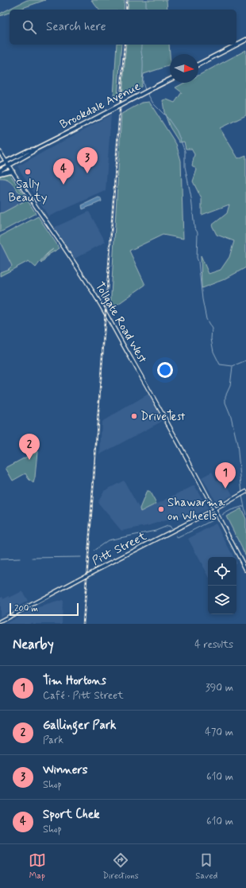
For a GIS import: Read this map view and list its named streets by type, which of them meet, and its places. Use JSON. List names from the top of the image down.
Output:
{
  "streets": {
    "main road": ["Brookdale Avenue"],
    "street": ["Tollgate Road West", "Pitt Street"]
  },
  "crossings": [
    ["Brookdale Avenue", "Tollgate Road West"],
    ["Tollgate Road West", "Pitt Street"]
  ],
  "places": ["Sally Beauty", "DriveTest", "Shawarma on Wheels"],
  "scale_bar": "200 m",
  "north": "right",
  "page": {
    "search": "Search here",
    "pins": [
      "3",
      "4",
      "2",
      "1"
    ],
    "scale": "200 m",
    "heading": ["Nearby", "4 results"],
    "list": [
      {
        "mark": "1",
        "name": "Tim Hortons",
        "note": "Café · Pitt Street",
        "value": "390 m"
      },
      {
        "mark": "2",
        "name": "Gallinger Park",
        "note": "Park",
        "value": "470 m"
      },
      {
        "mark": "3",
        "name": "Winners",
        "note": "Shop",
        "value": "610 m"
      },
      {
        "mark": "4",
        "name": "Sport Chek",
        "note": "Shop",
        "value": "610 m"
      }
    ],
    "nav": ["Map", "Directions", "Saved"]
  }
}
